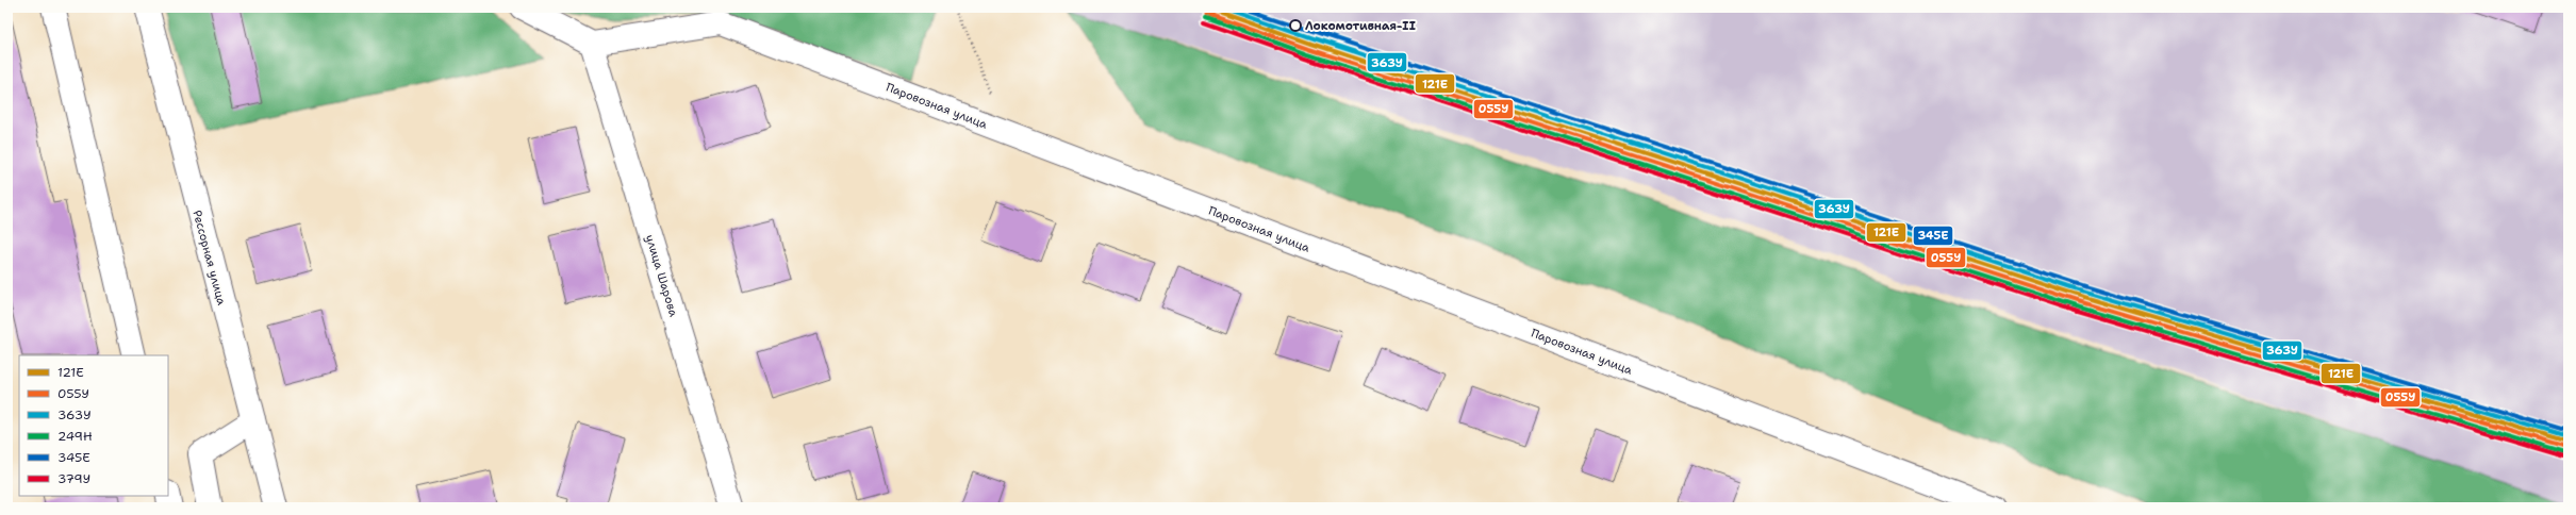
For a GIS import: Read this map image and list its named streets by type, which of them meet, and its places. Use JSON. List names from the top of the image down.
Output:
{
  "streets": {
    "street": ["Паровозная улица", "Рессорная улица", "улица Шарова"]
  },
  "crossings": [
    ["Паровозная улица", "улица Шарова"]
  ],
  "places": ["Локомотивная-II"],
  "lines": [
    "transit line 121Е",
    "transit line 363У",
    "transit line 345Е",
    "transit line 055У",
    "transit line 249Н",
    "transit line 379У"
  ],
  "legend": [
    "121Е",
    "055У",
    "363У",
    "249Н",
    "345Е",
    "379У"
  ]
}
